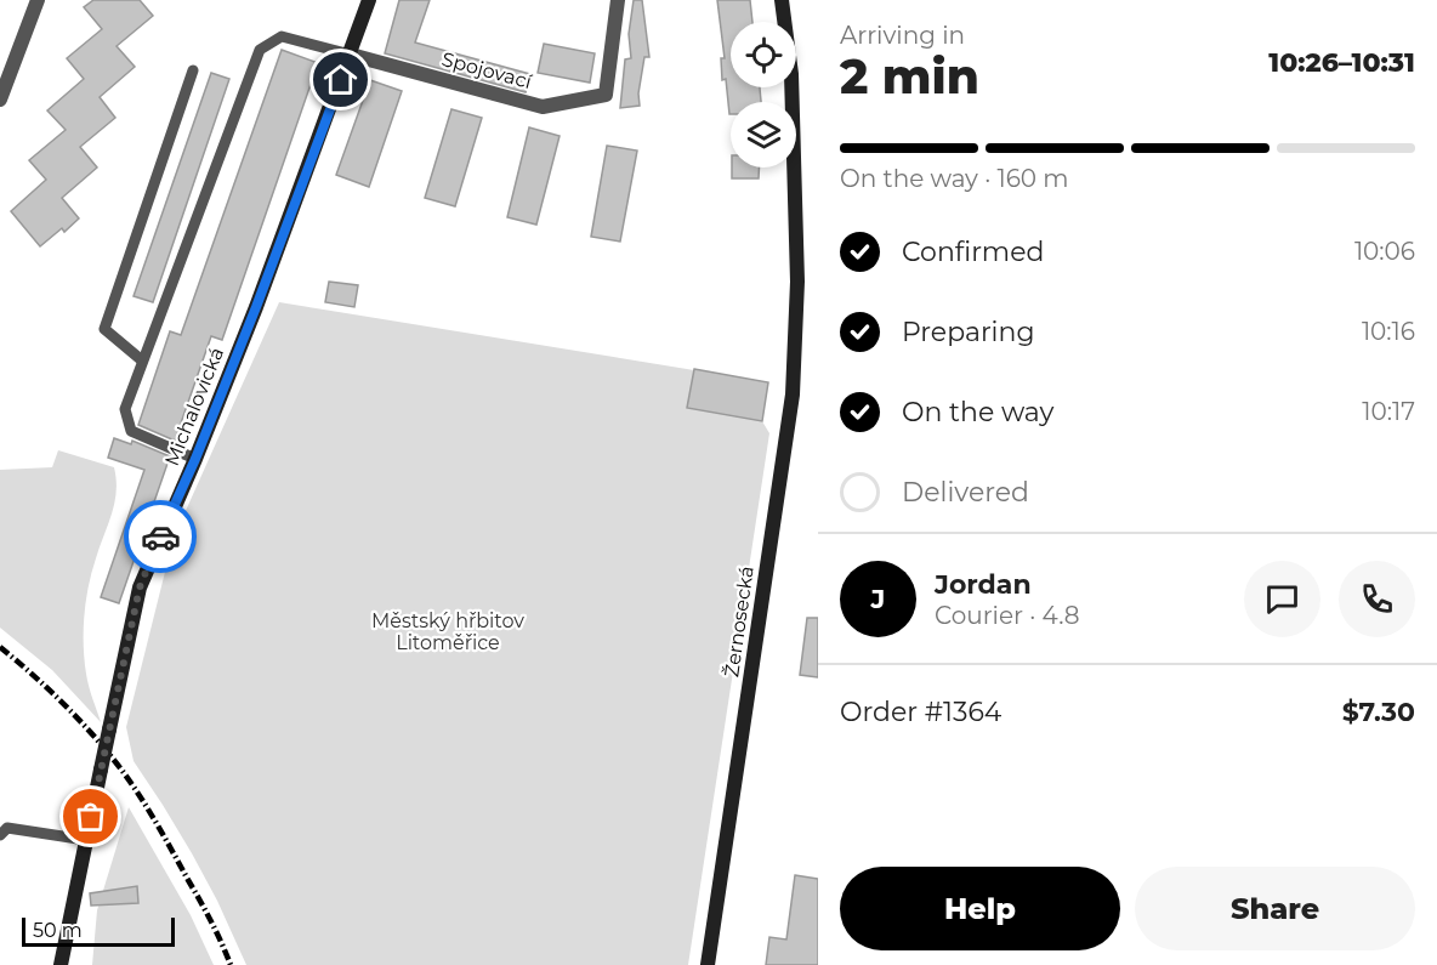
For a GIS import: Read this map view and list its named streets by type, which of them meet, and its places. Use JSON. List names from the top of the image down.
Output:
{
  "streets": {
    "street": ["Spojovací", "Michalovická", "Žernosecká"]
  },
  "crossings": [
    ["Spojovací", "Michalovická"]
  ],
  "parks": ["Městský hřbitov Litoměřice"],
  "scale_bar": "50 m",
  "page": {
    "heading": ["2 min", "Arriving in", "10:26–10:31"],
    "panel": [
      "Jordan",
      "Courier · 4.8",
      "Order #1364",
      "$7.30"
    ],
    "bar": "On the way · 160 m",
    "list": [
      ["Confirmed", "10:06"],
      ["Preparing", "10:16"],
      ["On the way", "10:17"],
      "Delivered"
    ],
    "round": "J",
    "buttons": ["Help", "Share"],
    "scale": "50 m"
  }
}
